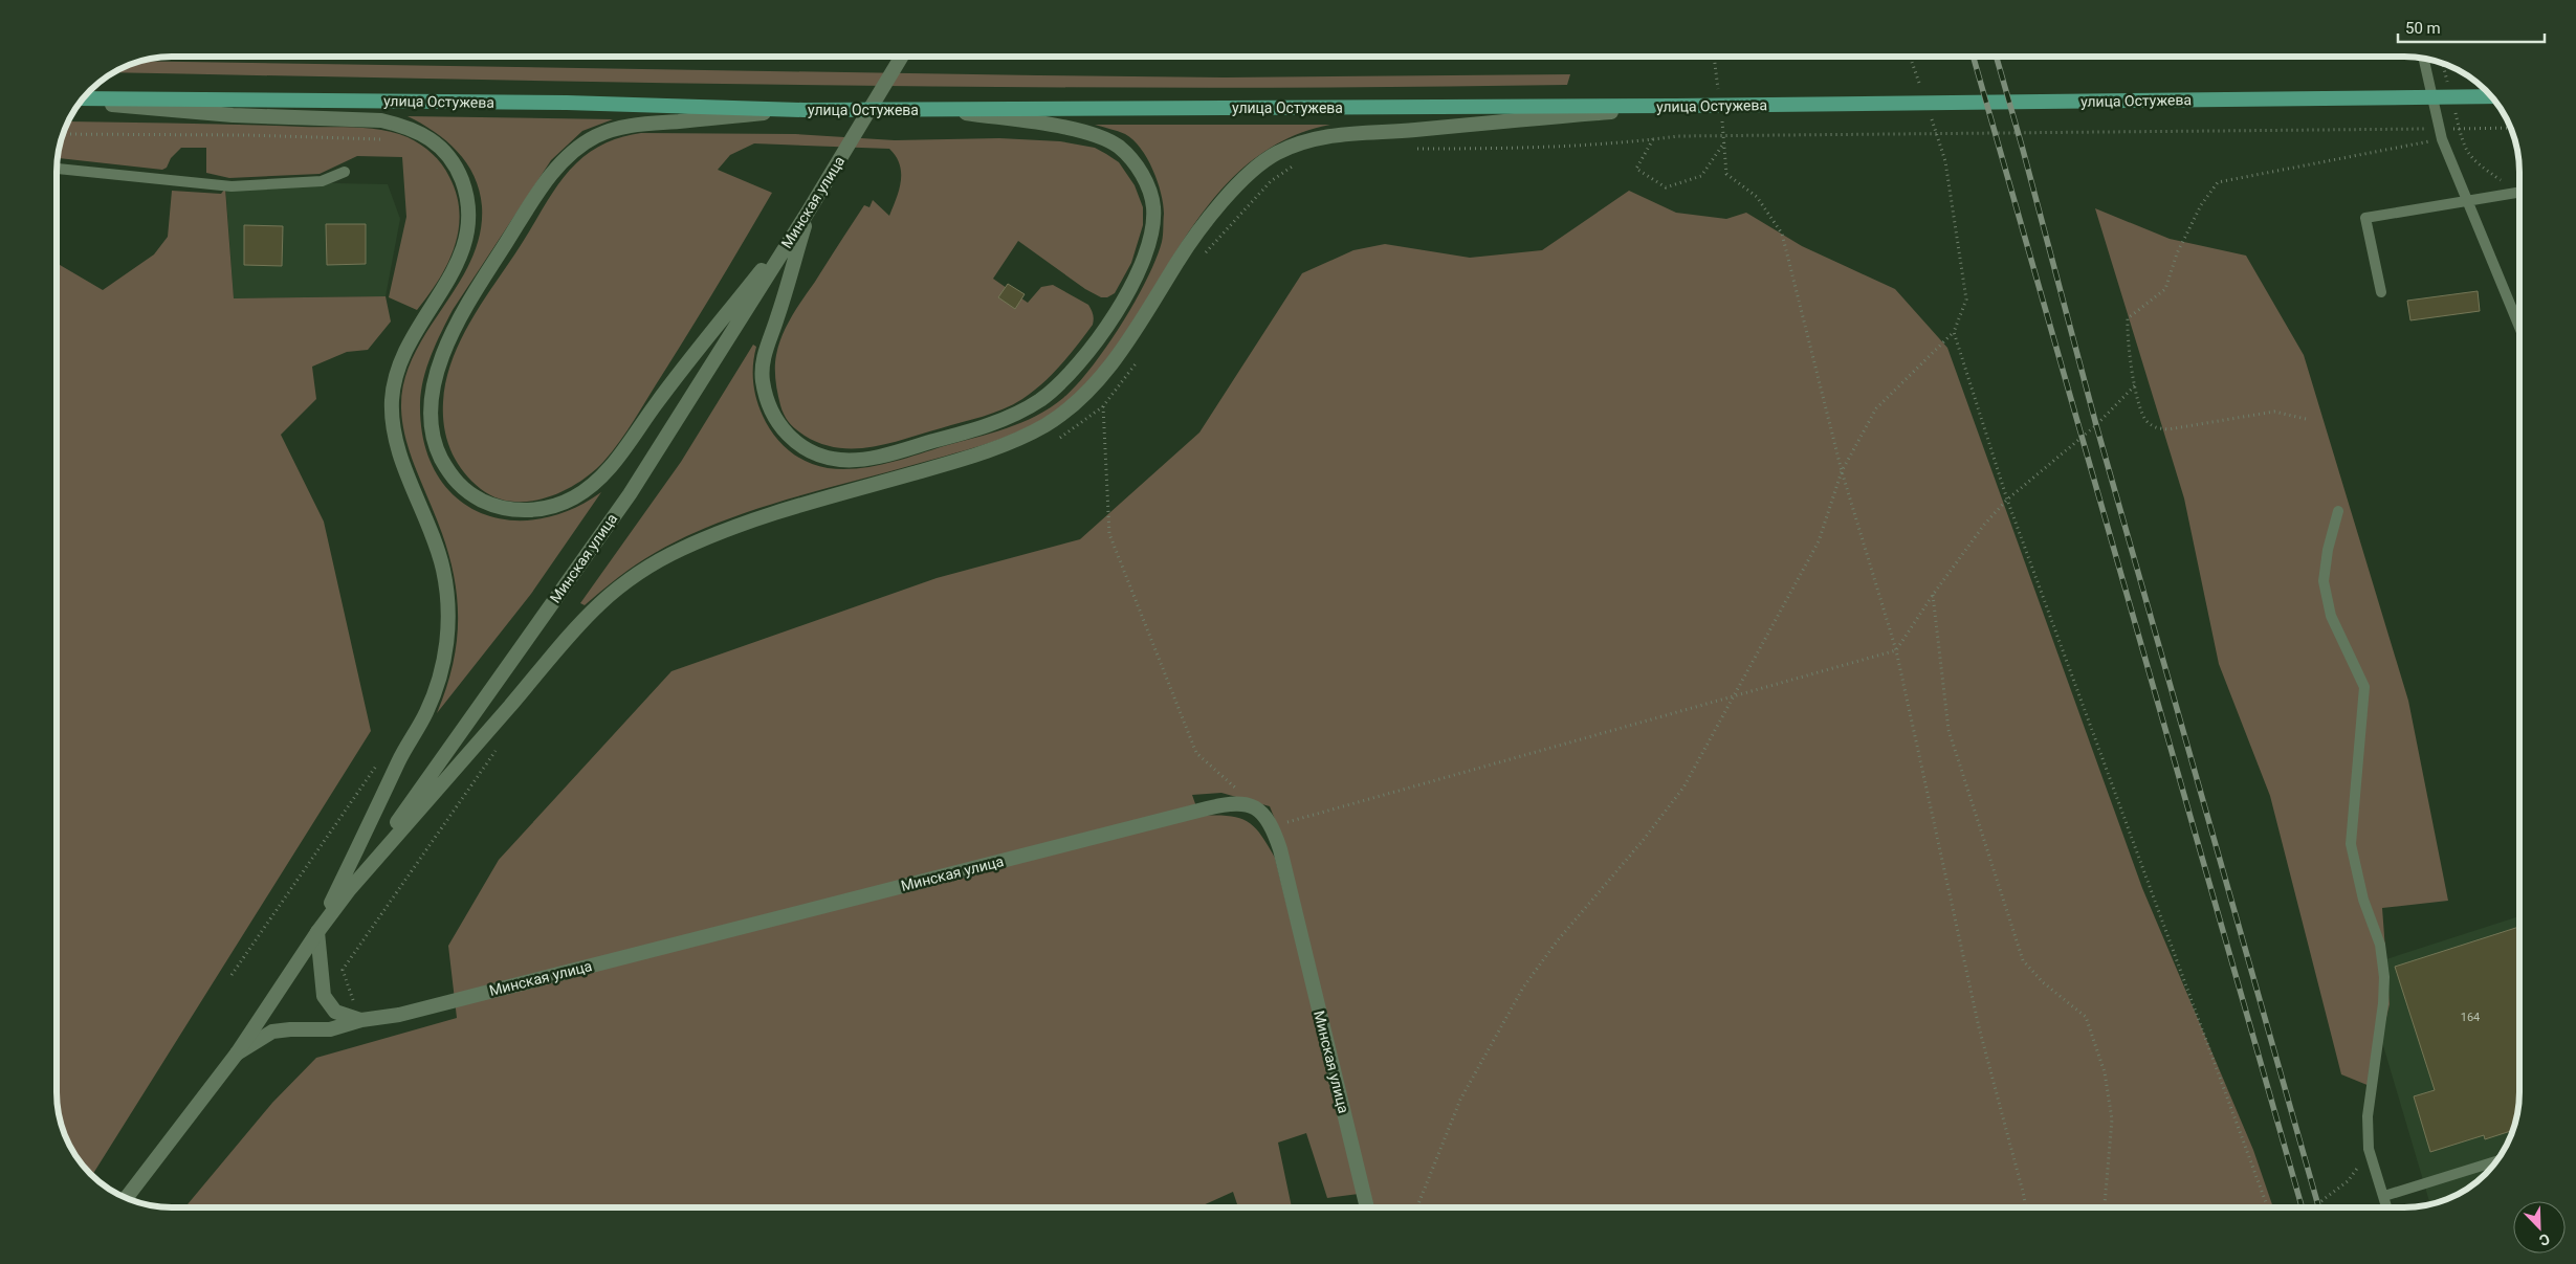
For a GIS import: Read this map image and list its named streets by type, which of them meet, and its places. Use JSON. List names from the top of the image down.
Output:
{
  "streets": {
    "main road": ["улица Остужева"],
    "street": ["Минская улица"]
  },
  "house_numbers": ["164"],
  "scale_bar": "50 m",
  "north": "bottom right"
}
